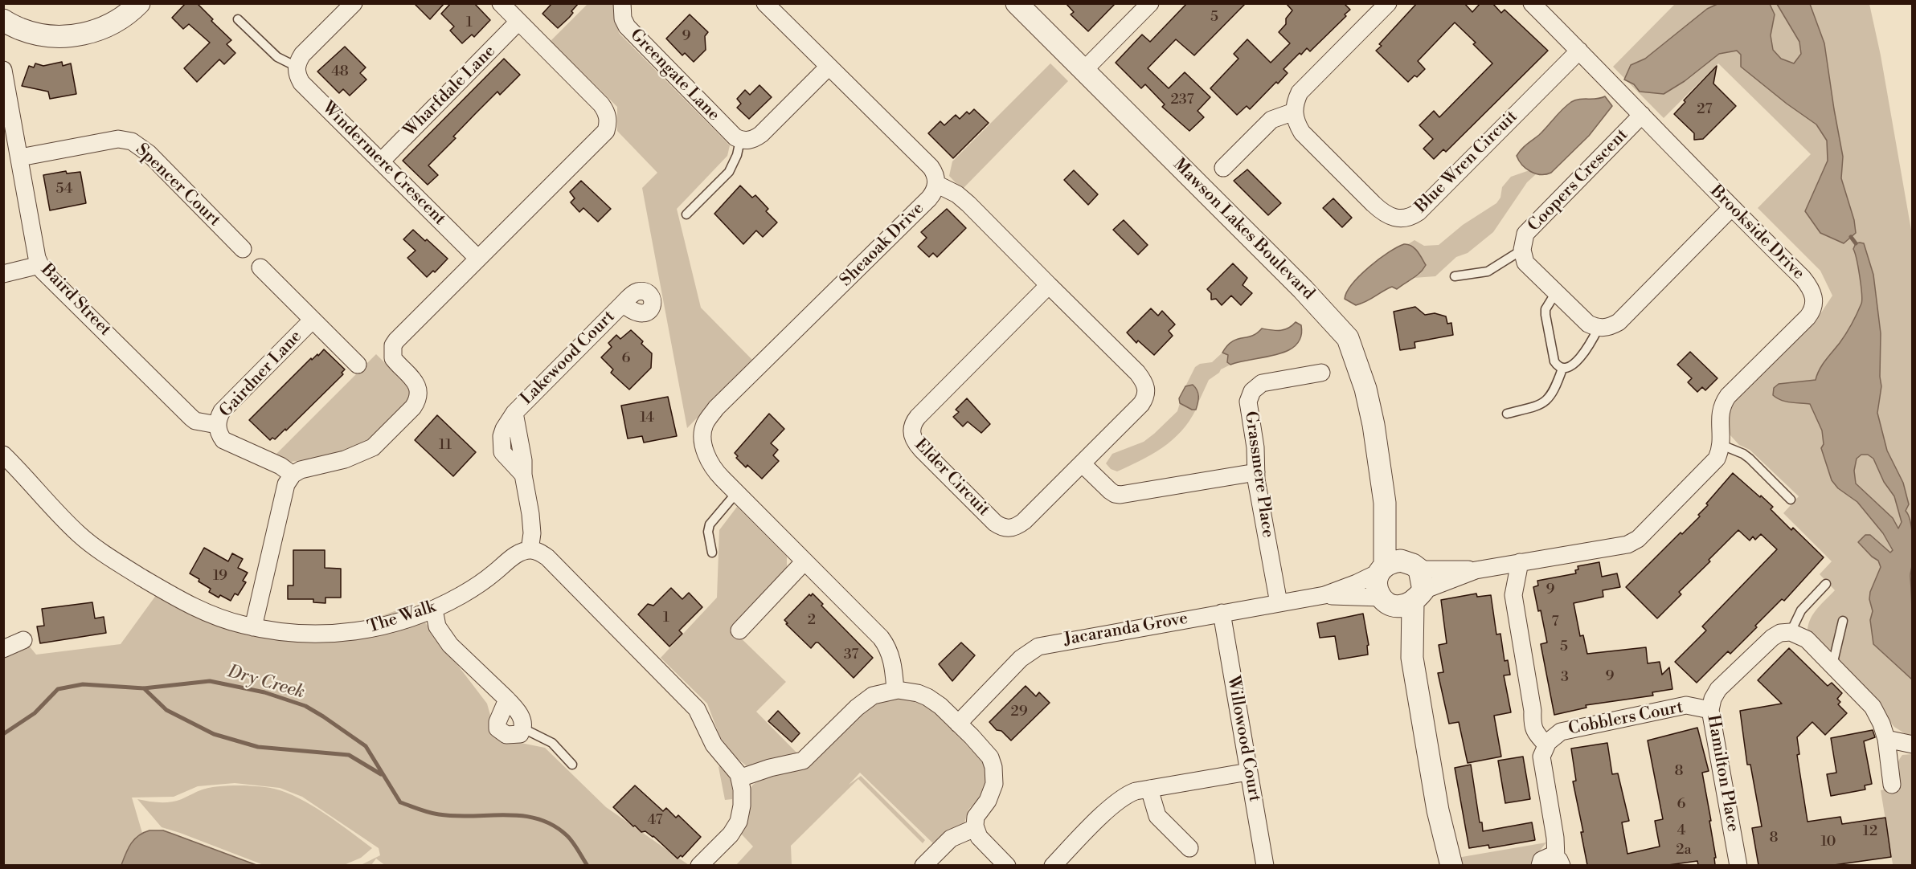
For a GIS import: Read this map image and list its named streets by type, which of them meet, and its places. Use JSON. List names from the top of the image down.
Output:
{
  "streets": {
    "street": [
      "Greengate Lane",
      "Wharfdale Lane",
      "Blue Wren Circuit",
      "Windermere Crescent",
      "Coopers Crescent",
      "Spencer Court",
      "Mawson Lakes Boulevard",
      "Brookside Drive",
      "Sheaoak Drive",
      "Baird Street",
      "Lakewood Court",
      "Gairdner Lane",
      "Grassmere Place",
      "Elder Circuit",
      "The Walk",
      "Jacaranda Grove",
      "Cobblers Court",
      "Willowood Court",
      "Hamilton Place"
    ]
  },
  "crossings": [
    ["Wharfdale Lane", "Windermere Crescent"],
    ["Blue Wren Circuit", "Brookside Drive"],
    ["Coopers Crescent", "Brookside Drive"],
    ["Spencer Court", "Baird Street"],
    ["Mawson Lakes Boulevard", "Jacaranda Grove"],
    ["Sheaoak Drive", "Elder Circuit"],
    ["Baird Street", "Gairdner Lane"],
    ["Lakewood Court", "The Walk"],
    ["Grassmere Place", "Jacaranda Grove"],
    ["Jacaranda Grove", "Willowood Court"],
    ["Cobblers Court", "Hamilton Place"]
  ],
  "water": ["Dry Creek"],
  "house_numbers": [
    "5",
    "1",
    "9",
    "48",
    "237",
    "27",
    "54",
    "6",
    "14",
    "11",
    "19",
    "9",
    "1",
    "2",
    "7",
    "5",
    "37",
    "9",
    "3",
    "29",
    "8",
    "6",
    "47",
    "4",
    "12",
    "8",
    "10",
    "2a"
  ]
}
